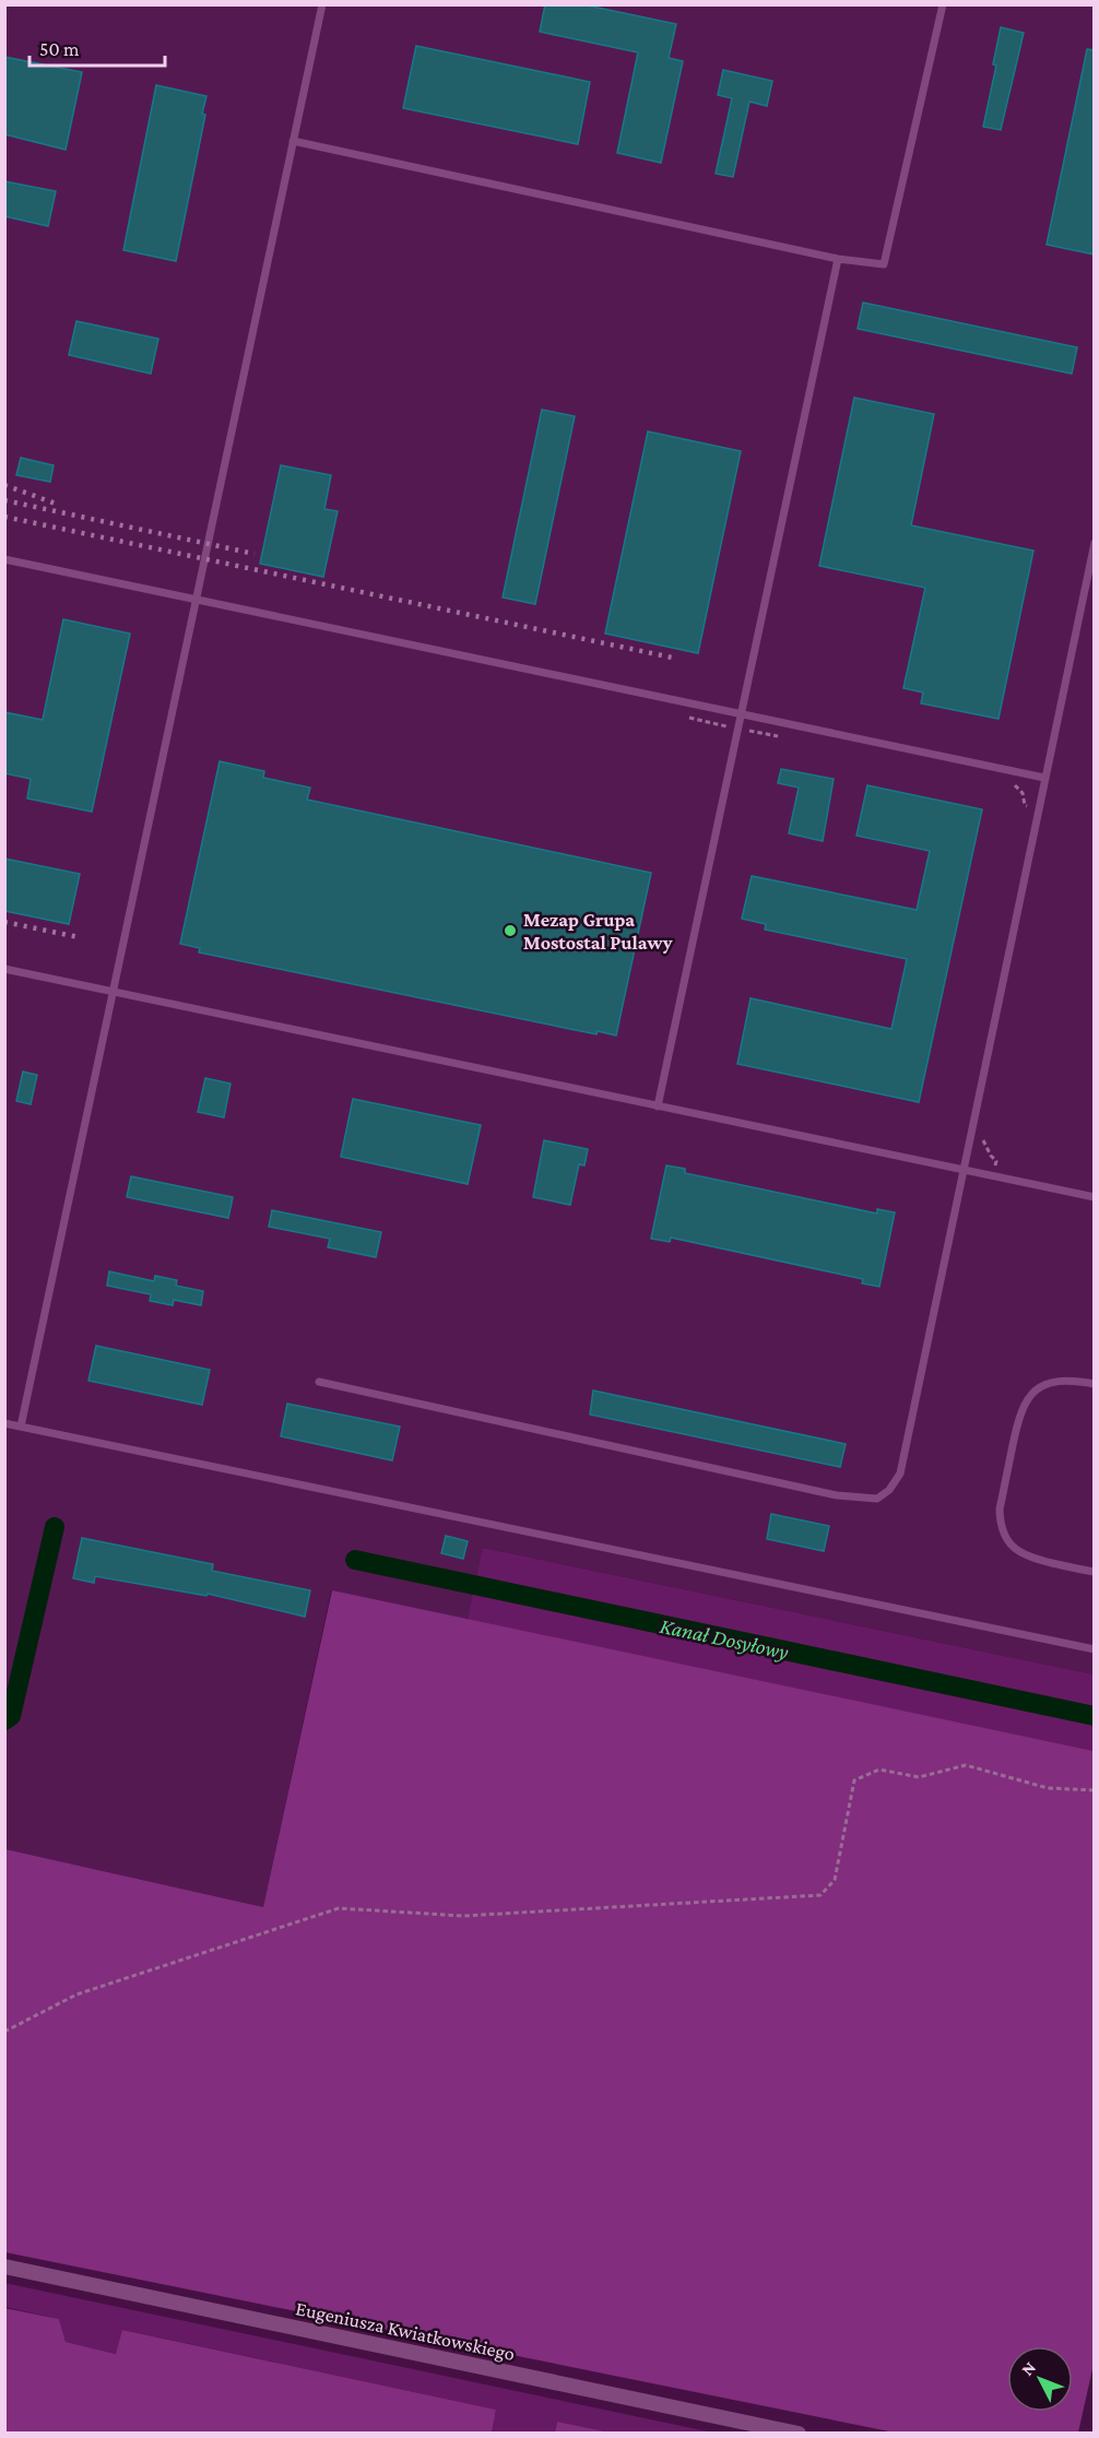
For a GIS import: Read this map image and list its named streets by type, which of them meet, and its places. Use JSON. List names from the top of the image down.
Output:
{
  "streets": {
    "street": ["Eugeniusza Kwiatkowskiego"]
  },
  "water": ["Kanał Dosyłowy"],
  "places": ["Mezap Grupa Mostostal Pulawy"],
  "scale_bar": "50 m",
  "north": "top left"
}
